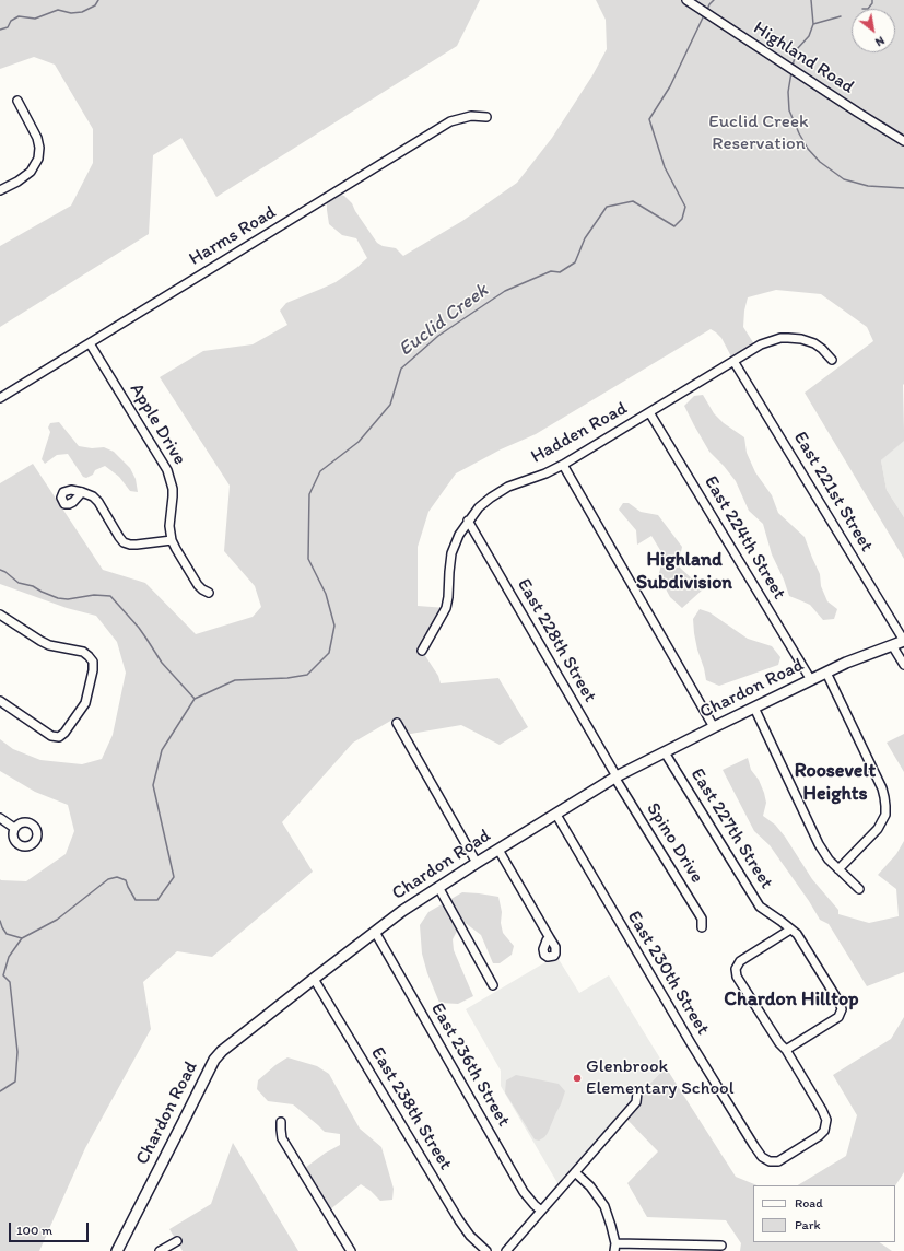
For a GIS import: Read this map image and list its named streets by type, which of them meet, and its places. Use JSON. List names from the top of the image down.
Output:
{
  "streets": {
    "main road": ["Chardon Road"],
    "street": [
      "Highland Road",
      "Harms Road",
      "Apple Drive",
      "Hadden Road",
      "East 221st Street",
      "East 224th Street",
      "East 228th Street",
      "East 227th Street",
      "Spino Drive",
      "East 230th Street",
      "East 236th Street",
      "East 238th Street"
    ]
  },
  "crossings": [
    ["Harms Road", "Apple Drive"],
    ["Hadden Road", "East 221st Street"],
    ["Hadden Road", "East 224th Street"],
    ["Hadden Road", "East 228th Street"],
    ["East 221st Street", "Chardon Road"],
    ["East 224th Street", "Chardon Road"],
    ["East 228th Street", "Chardon Road"],
    ["East 228th Street", "Spino Drive"],
    ["Chardon Road", "East 227th Street"],
    ["Chardon Road", "Spino Drive"],
    ["Chardon Road", "East 230th Street"],
    ["Chardon Road", "East 236th Street"],
    ["Chardon Road", "East 238th Street"],
    ["East 227th Street", "East 230th Street"]
  ],
  "districts": ["Highland Subdivision", "Roosevelt Heights", "Chardon Hilltop"],
  "water": ["Euclid Creek"],
  "parks": ["Euclid Creek Reservation"],
  "places": ["Glenbrook Elementary School"],
  "legend": ["Road", "Park"],
  "scale_bar": "100 m",
  "north": "bottom right"
}
